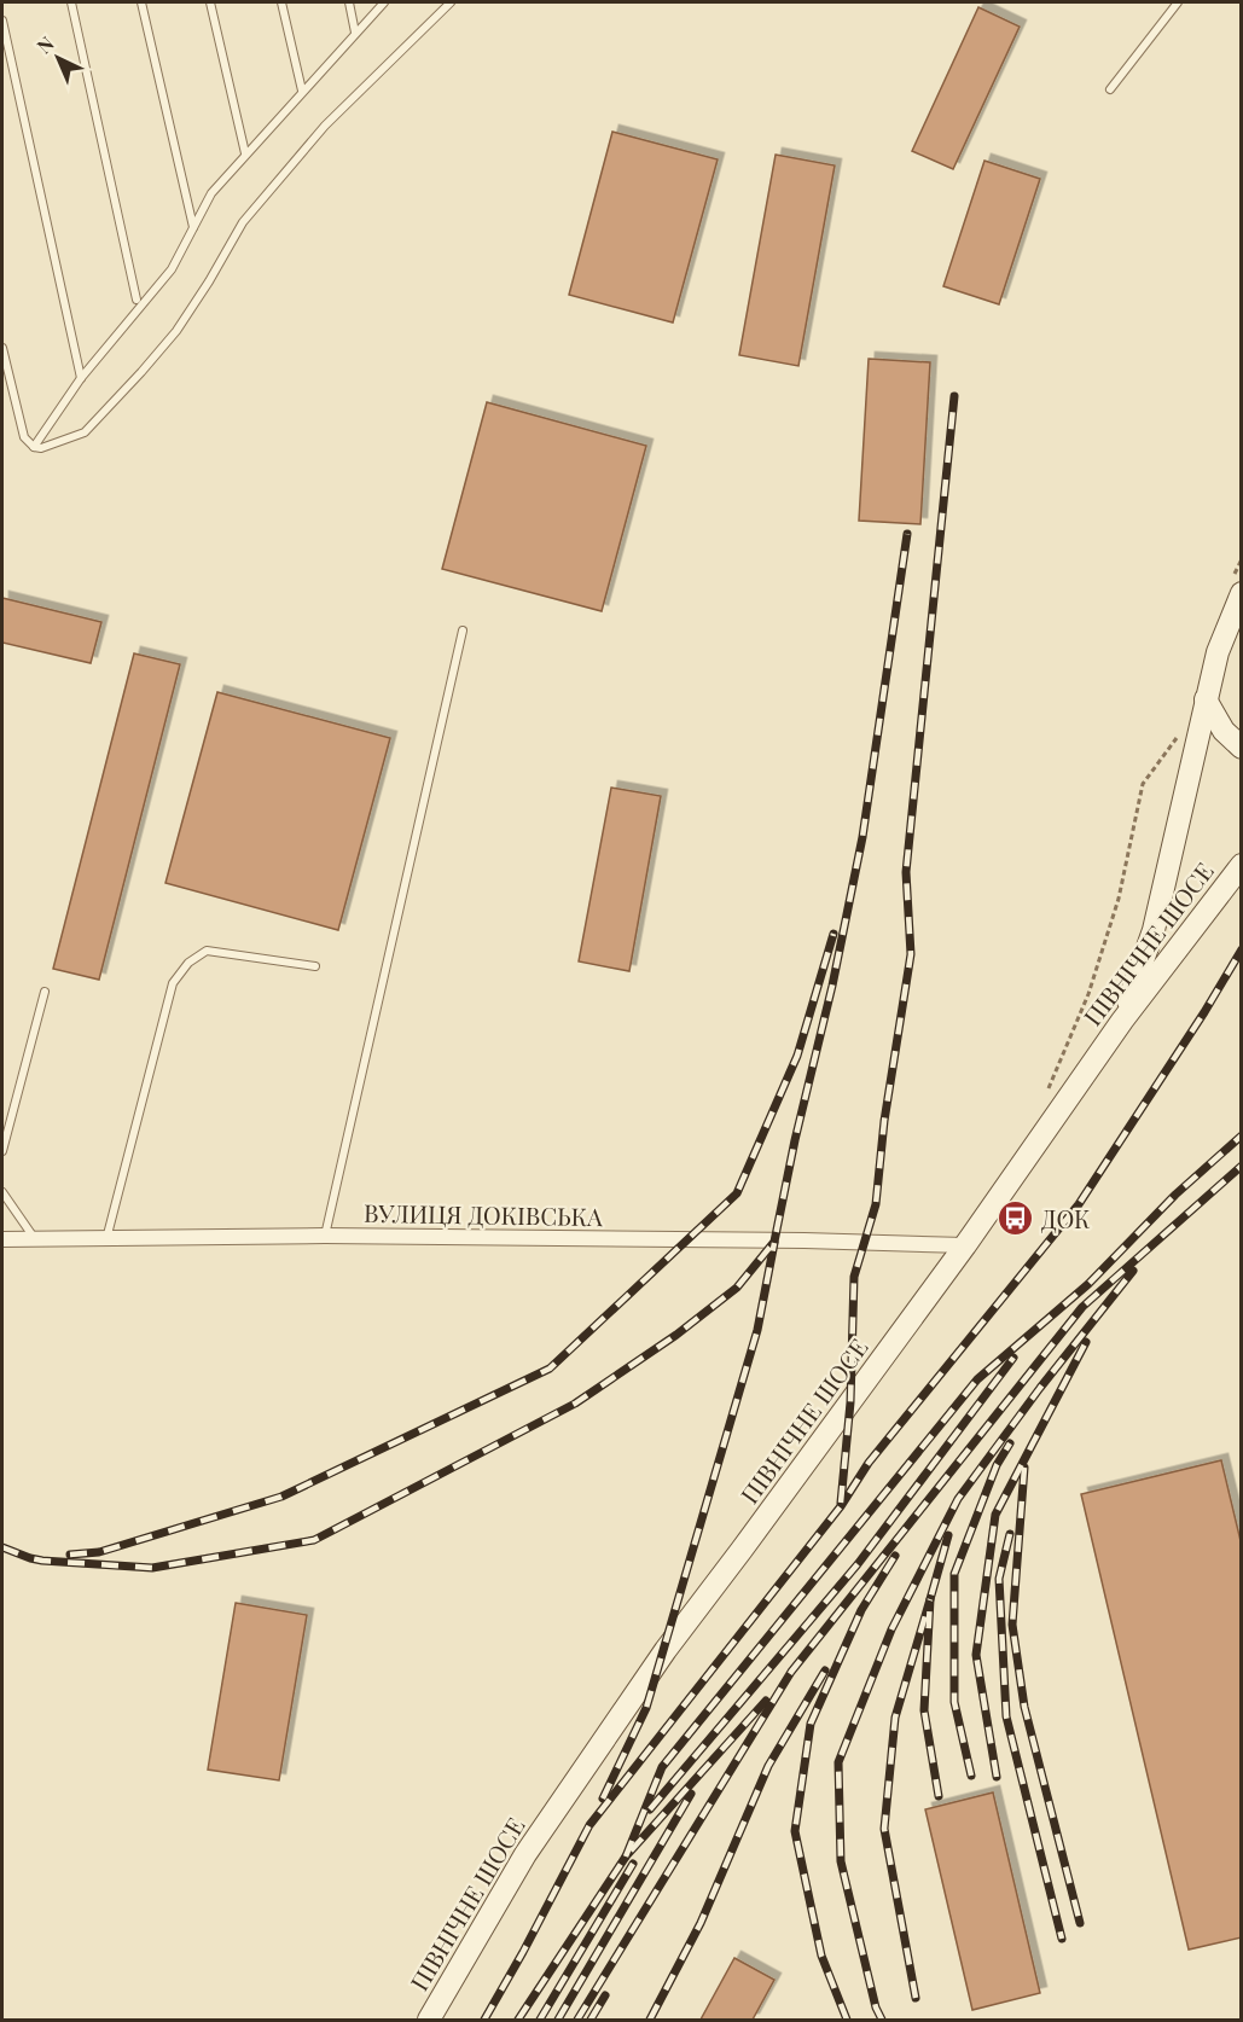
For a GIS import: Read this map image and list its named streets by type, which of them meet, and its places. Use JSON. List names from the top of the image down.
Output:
{
  "streets": {
    "main road": ["ПІВНІЧНЕ ШОСЕ"],
    "street": ["ВУЛИЦЯ ДОКІВСЬКА"]
  },
  "crossings": [
    ["ПІВНІЧНЕ ШОСЕ", "ВУЛИЦЯ ДОКІВСЬКА"]
  ],
  "places": {
    "bus stop": ["ДОК"]
  },
  "north": "top left"
}
